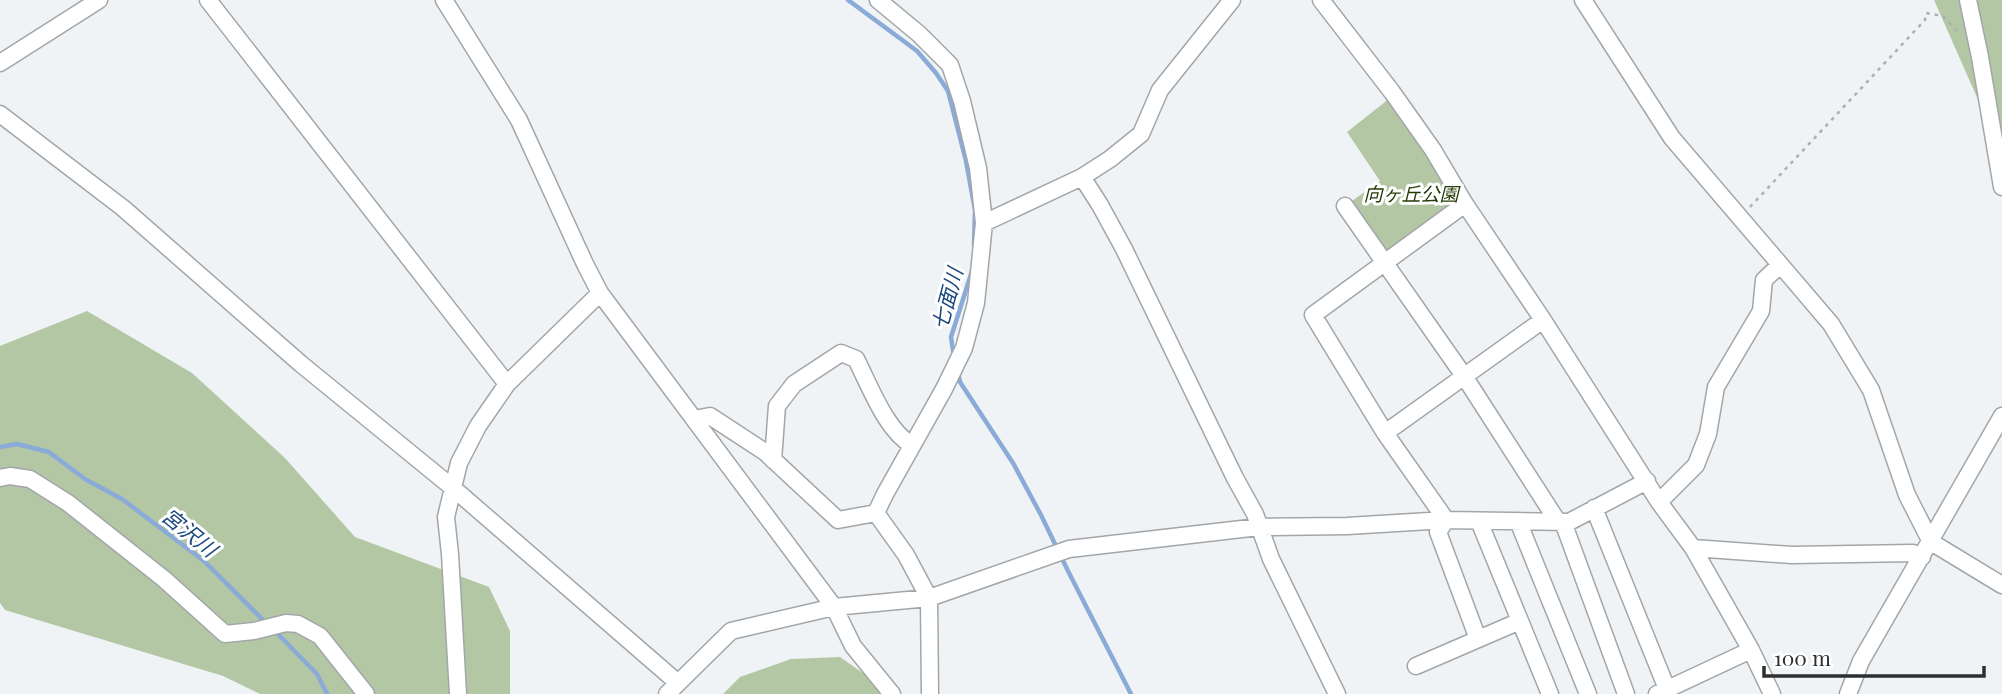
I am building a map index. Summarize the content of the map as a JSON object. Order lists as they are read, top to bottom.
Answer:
{
  "water": ["七面川", "宮沢川"],
  "parks": ["向ヶ丘公園"],
  "scale_bar": "100 m"
}
